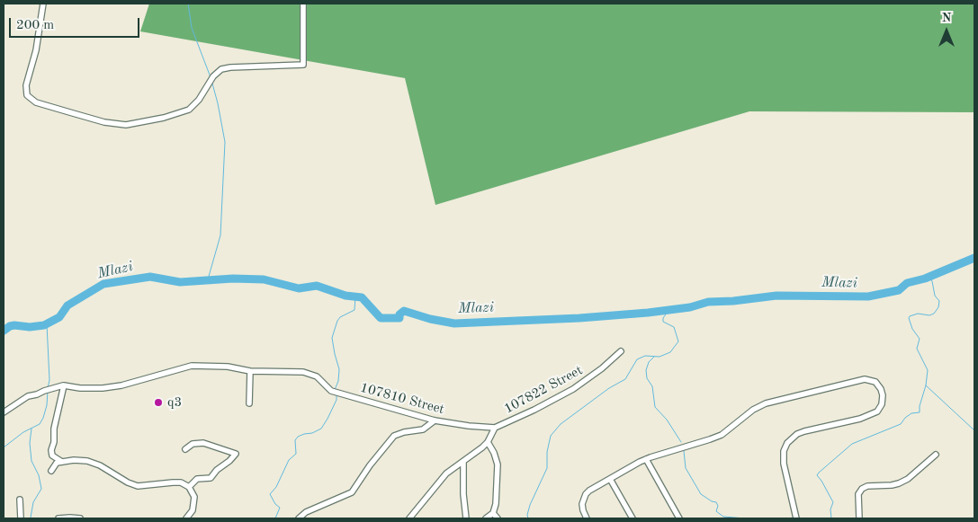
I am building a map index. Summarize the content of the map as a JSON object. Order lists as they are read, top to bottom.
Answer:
{
  "streets": {
    "street": ["107822 Street", "107810 Street"]
  },
  "crossings": [
    ["107822 Street", "107810 Street"]
  ],
  "water": ["Mlazi"],
  "places": ["q3"],
  "scale_bar": "200 m",
  "north": "top"
}
